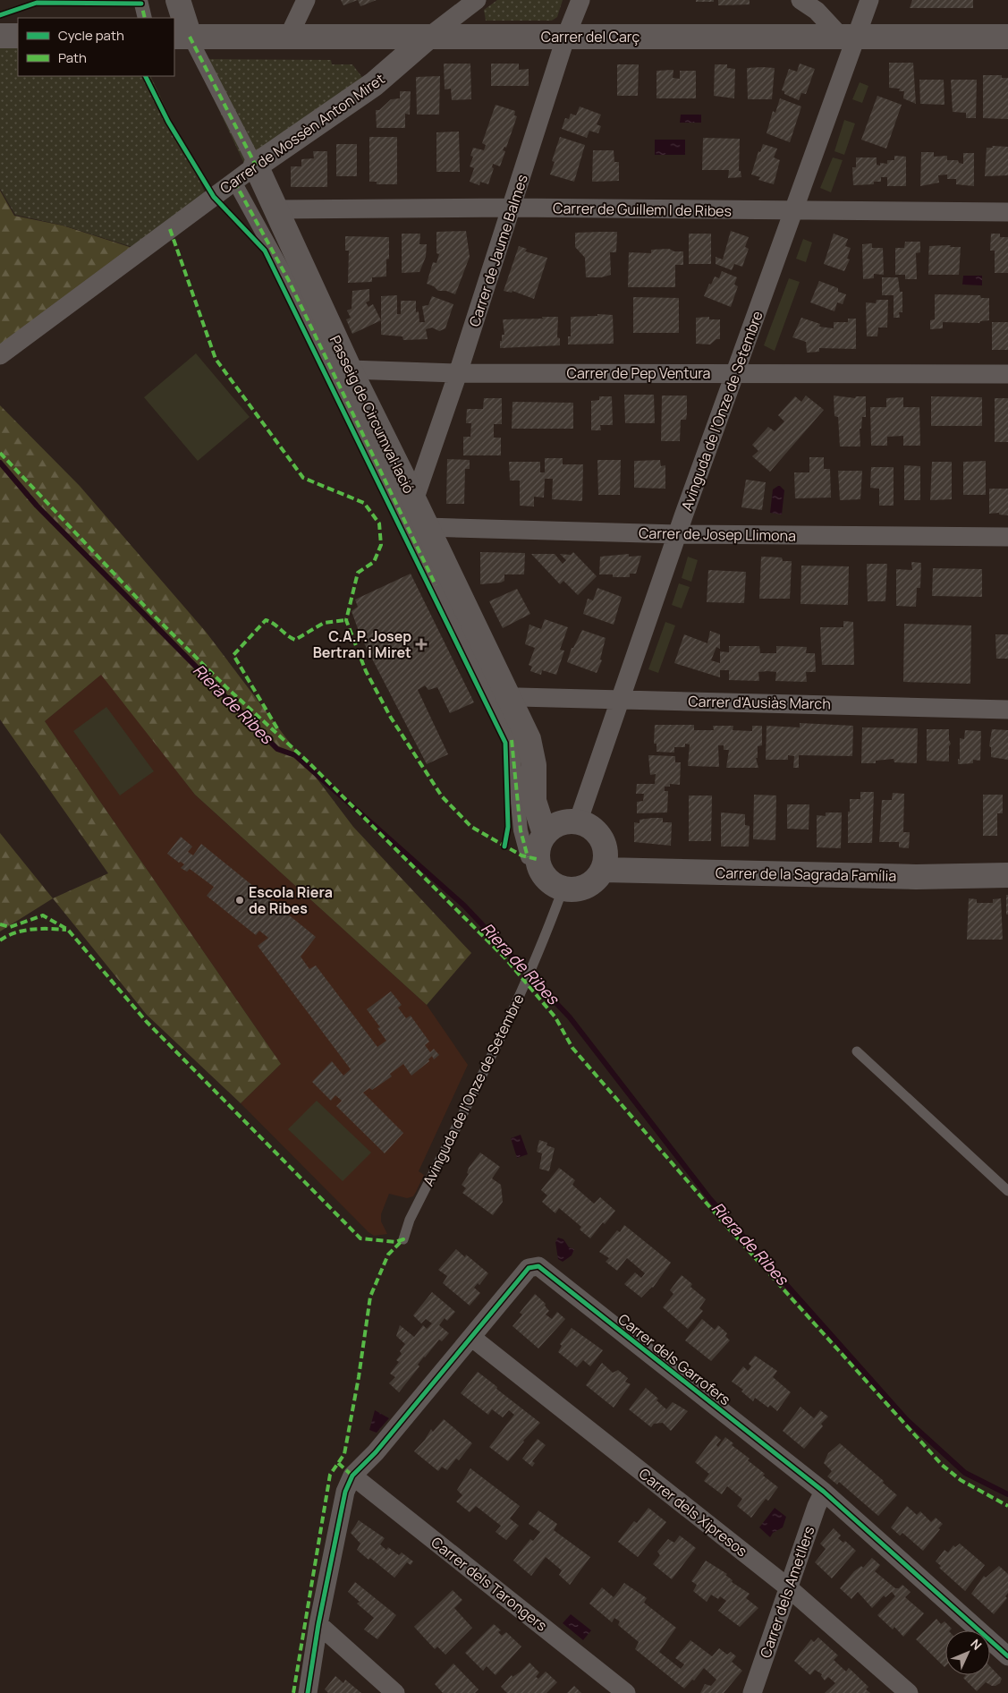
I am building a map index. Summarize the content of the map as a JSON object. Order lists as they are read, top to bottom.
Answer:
{
  "streets": {
    "street": [
      "Carrer del Carç",
      "Carrer de Mossèn Anton Miret",
      "Carrer de Guillem I de Ribes",
      "Carrer de Jaume Balmes",
      "Carrer de Pep Ventura",
      "Avinguda de l'Onze de Setembre",
      "Passeig de Circumval·lació",
      "Carrer de Josep Llimona",
      "Carrer d'Ausiàs March",
      "Carrer de la Sagrada Família",
      "Carrer dels Garrofers",
      "Carrer dels Xipresos",
      "Carrer dels Tarongers",
      "Carrer dels Ametllers"
    ]
  },
  "crossings": [
    ["Carrer del Carç", "Carrer de Mossèn Anton Miret"],
    ["Carrer del Carç", "Carrer de Jaume Balmes"],
    ["Carrer del Carç", "Avinguda de l'Onze de Setembre"],
    ["Carrer del Carç", "Passeig de Circumval·lació"],
    ["Carrer de Mossèn Anton Miret", "Passeig de Circumval·lació"],
    ["Carrer de Guillem I de Ribes", "Carrer de Jaume Balmes"],
    ["Carrer de Guillem I de Ribes", "Avinguda de l'Onze de Setembre"],
    ["Carrer de Guillem I de Ribes", "Passeig de Circumval·lació"],
    ["Carrer de Jaume Balmes", "Carrer de Pep Ventura"],
    ["Carrer de Jaume Balmes", "Passeig de Circumval·lació"],
    ["Carrer de Pep Ventura", "Avinguda de l'Onze de Setembre"],
    ["Carrer de Pep Ventura", "Passeig de Circumval·lació"],
    ["Avinguda de l'Onze de Setembre", "Passeig de Circumval·lació"],
    ["Avinguda de l'Onze de Setembre", "Carrer de Josep Llimona"],
    ["Avinguda de l'Onze de Setembre", "Carrer d'Ausiàs March"],
    ["Avinguda de l'Onze de Setembre", "Carrer de la Sagrada Família"],
    ["Passeig de Circumval·lació", "Carrer de Josep Llimona"],
    ["Passeig de Circumval·lació", "Carrer d'Ausiàs March"],
    ["Passeig de Circumval·lació", "Carrer de la Sagrada Família"],
    ["Carrer dels Garrofers", "Carrer dels Xipresos"],
    ["Carrer dels Garrofers", "Carrer dels Tarongers"],
    ["Carrer dels Garrofers", "Carrer dels Ametllers"],
    ["Carrer dels Xipresos", "Carrer dels Ametllers"]
  ],
  "water": ["Riera de Ribes"],
  "places": {
    "health": ["C.A.P. Josep Bertran i Miret"],
    "other": ["Escola Riera de Ribes"]
  },
  "legend": ["Cycle path", "Path"],
  "north": "top right"
}
